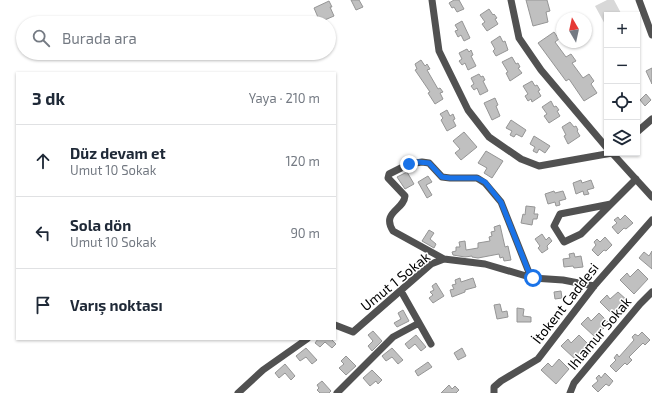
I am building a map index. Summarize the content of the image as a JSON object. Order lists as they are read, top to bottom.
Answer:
{
  "streets": {
    "street": ["Umut 1 Sokak", "İtokent Caddesi", "Ihlamur Sokak"]
  },
  "crossings": [
    ["Umut 1 Sokak", "İtokent Caddesi"]
  ],
  "north": "top",
  "page": {
    "map_buttons": ["+", "−"],
    "search": "Burada ara",
    "heading": ["3 dk", "Yaya · 210 m"],
    "list": [
      ["Düz devam et", "Umut 10 Sokak", "120 m"],
      ["Sola dön", "Umut 10 Sokak", "90 m"],
      "Varış noktası"
    ]
  }
}
